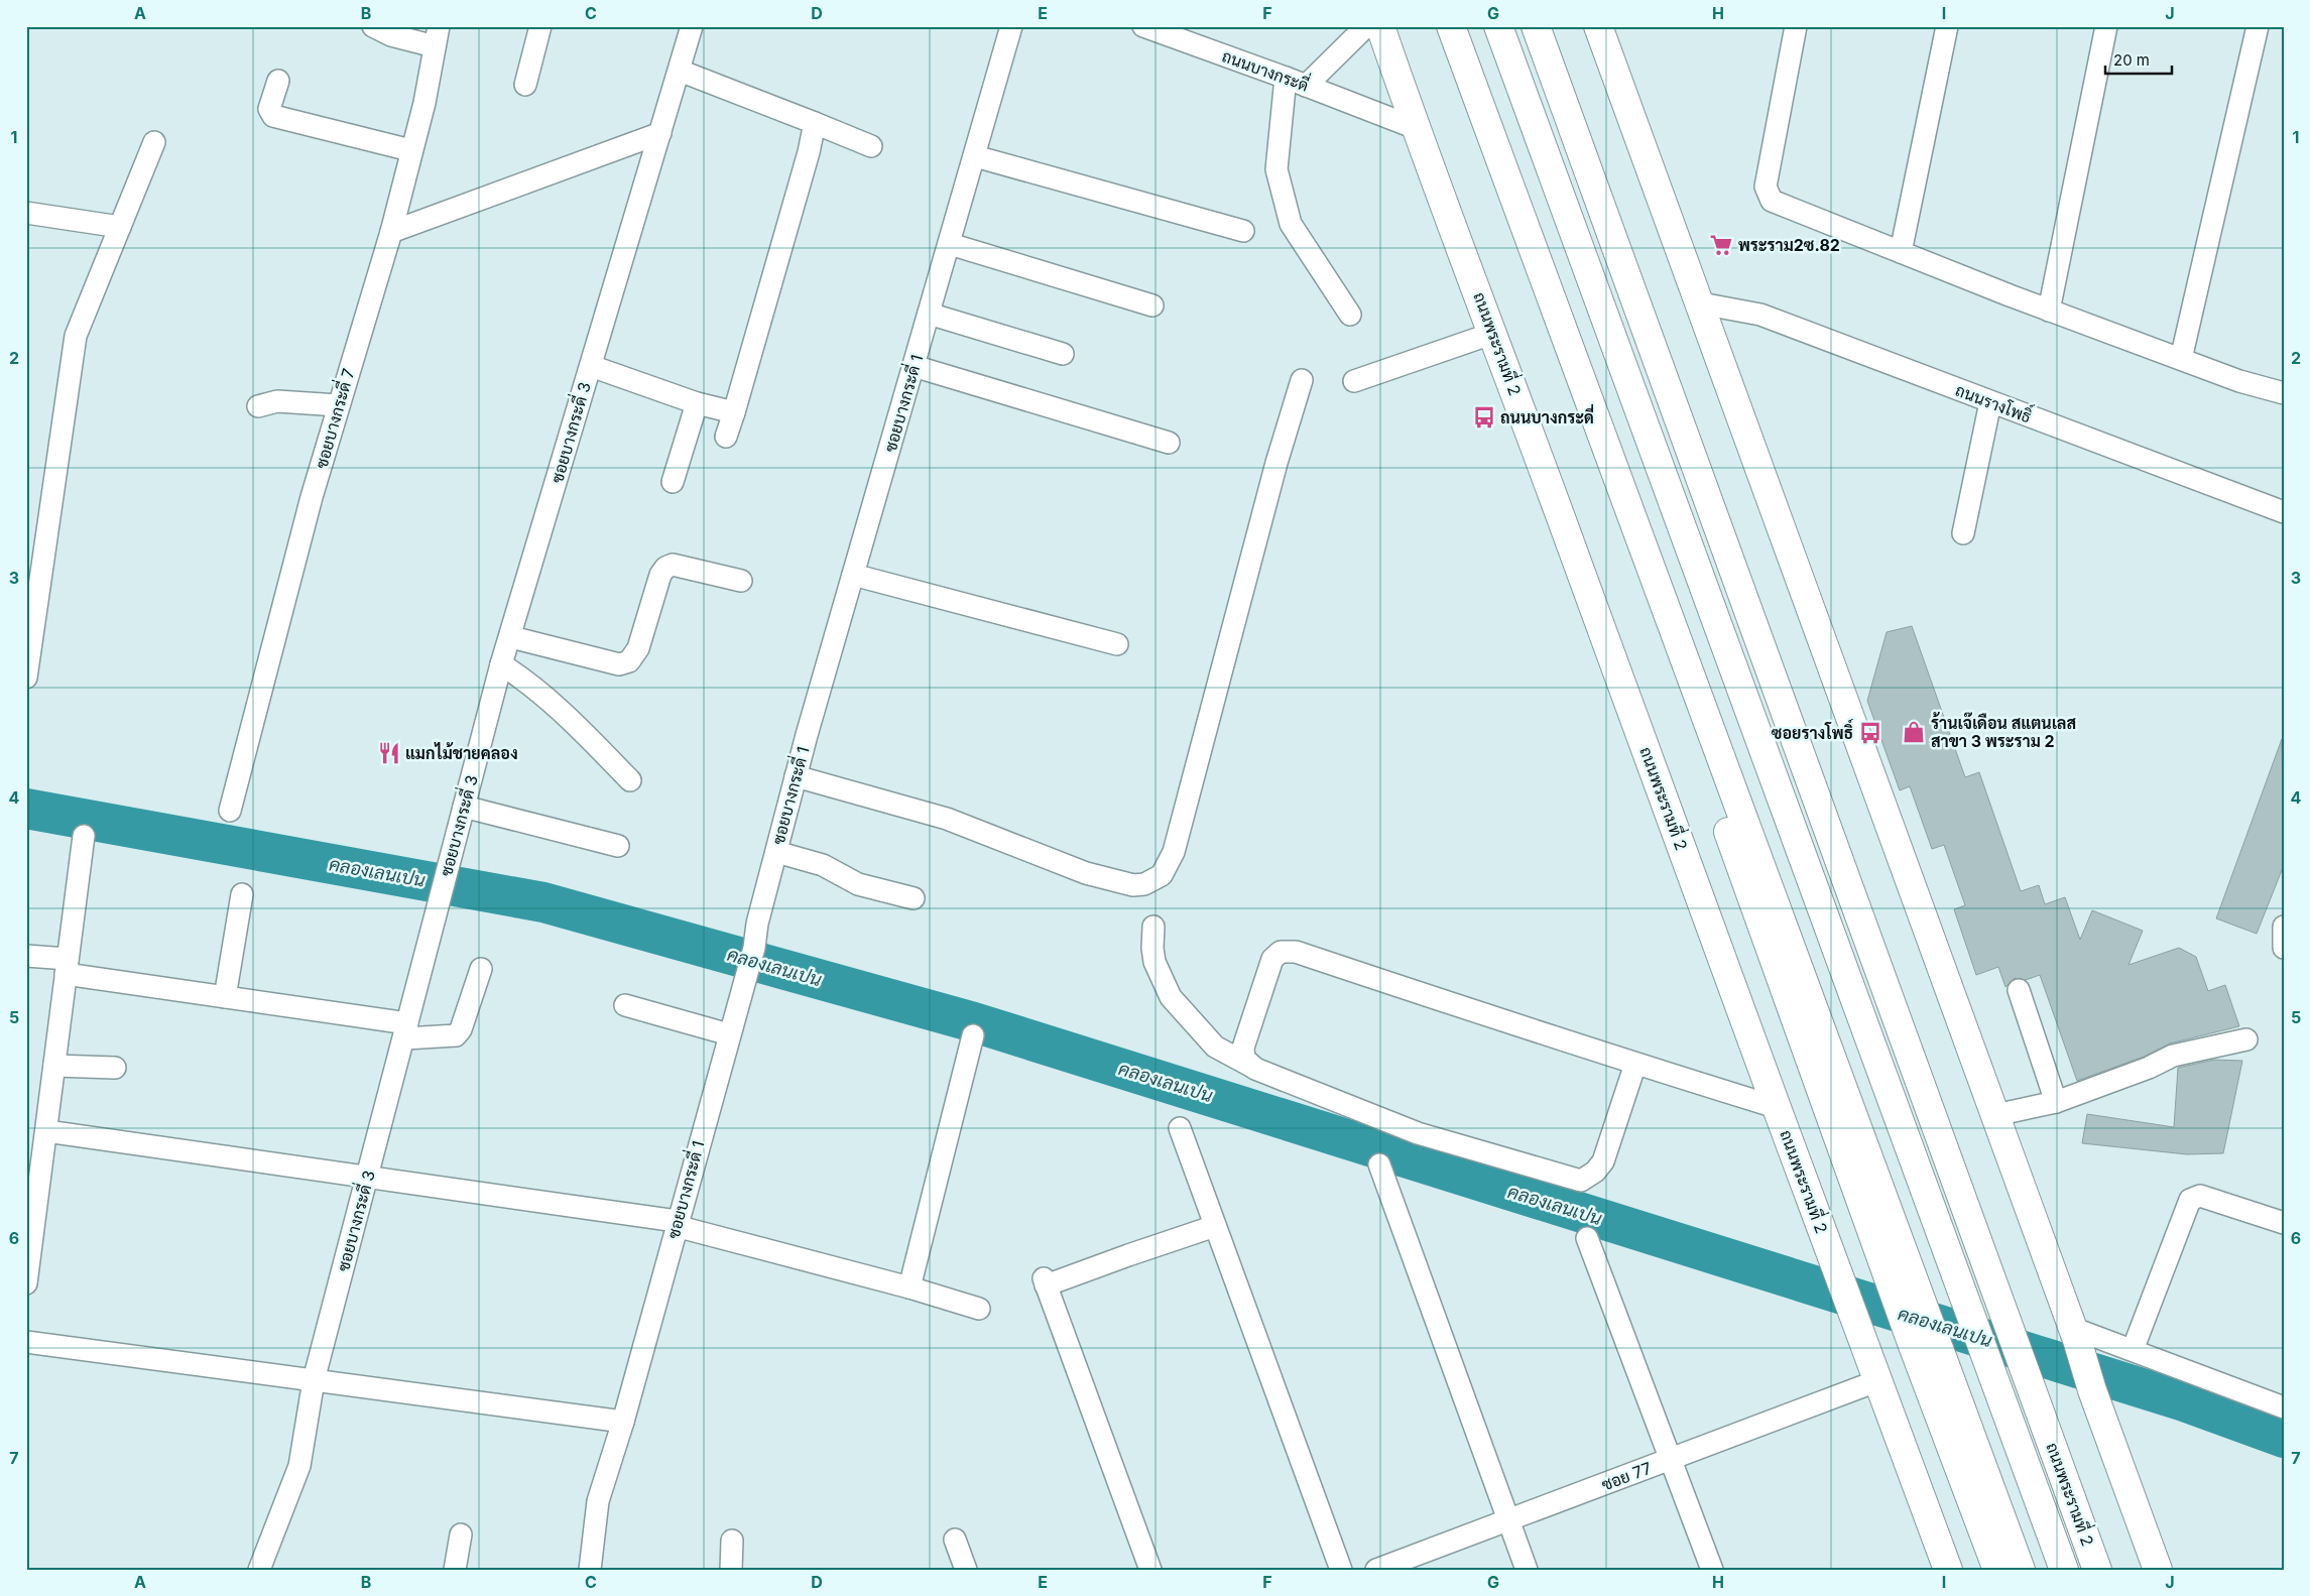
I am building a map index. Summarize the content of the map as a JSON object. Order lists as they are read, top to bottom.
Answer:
{
  "streets": {
    "main road": ["ถนนพระรามที่ 2"],
    "street": [
      "ถนนบางกระดี่",
      "ซอยบางกระดี่ 1",
      "ถนนรางโพธิ์",
      "ซอยบางกระดี่ 7",
      "ซอยบางกระดี่ 3",
      "ซอย 77"
    ]
  },
  "crossings": [
    ["ถนนบางกระดี่", "ถนนพระรามที่ 2"],
    ["ถนนพระรามที่ 2", "ซอย 77"]
  ],
  "water": ["คลองเลนเปน"],
  "places": {
    "supermarket": ["พระราม2ซ.82"],
    "bus stop": ["ถนนบางกระดี่", "ซอยรางโพธิ์"],
    "shop": ["ร้านเจ๊เดือน สแตนเลส สาขา 3 พระราม 2"],
    "restaurant": ["แมกไม้ชายคลอง"]
  },
  "scale_bar": "20 m",
  "grid": {
    "columns": [
      "A",
      "B",
      "C",
      "D",
      "E",
      "F",
      "G",
      "H",
      "I",
      "J"
    ],
    "rows": [
      "1",
      "2",
      "3",
      "4",
      "5",
      "6",
      "7"
    ]
  }
}
